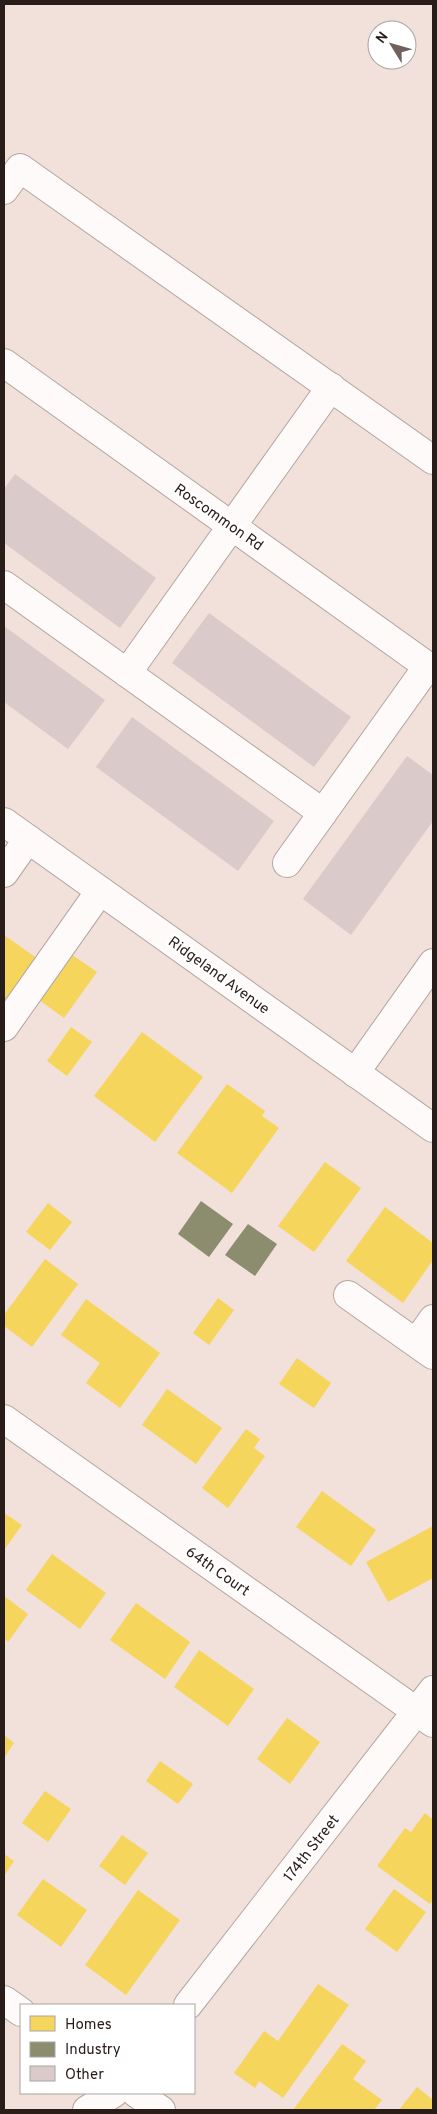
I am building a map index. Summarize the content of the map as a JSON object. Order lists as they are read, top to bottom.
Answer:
{
  "streets": {
    "street": [
      "Roscommon Rd",
      "Ridgeland Avenue",
      "64th Court",
      "174th Street"
    ]
  },
  "crossings": [
    ["64th Court", "174th Street"]
  ],
  "legend": ["Homes", "Industry", "Other"],
  "north": "top left"
}
